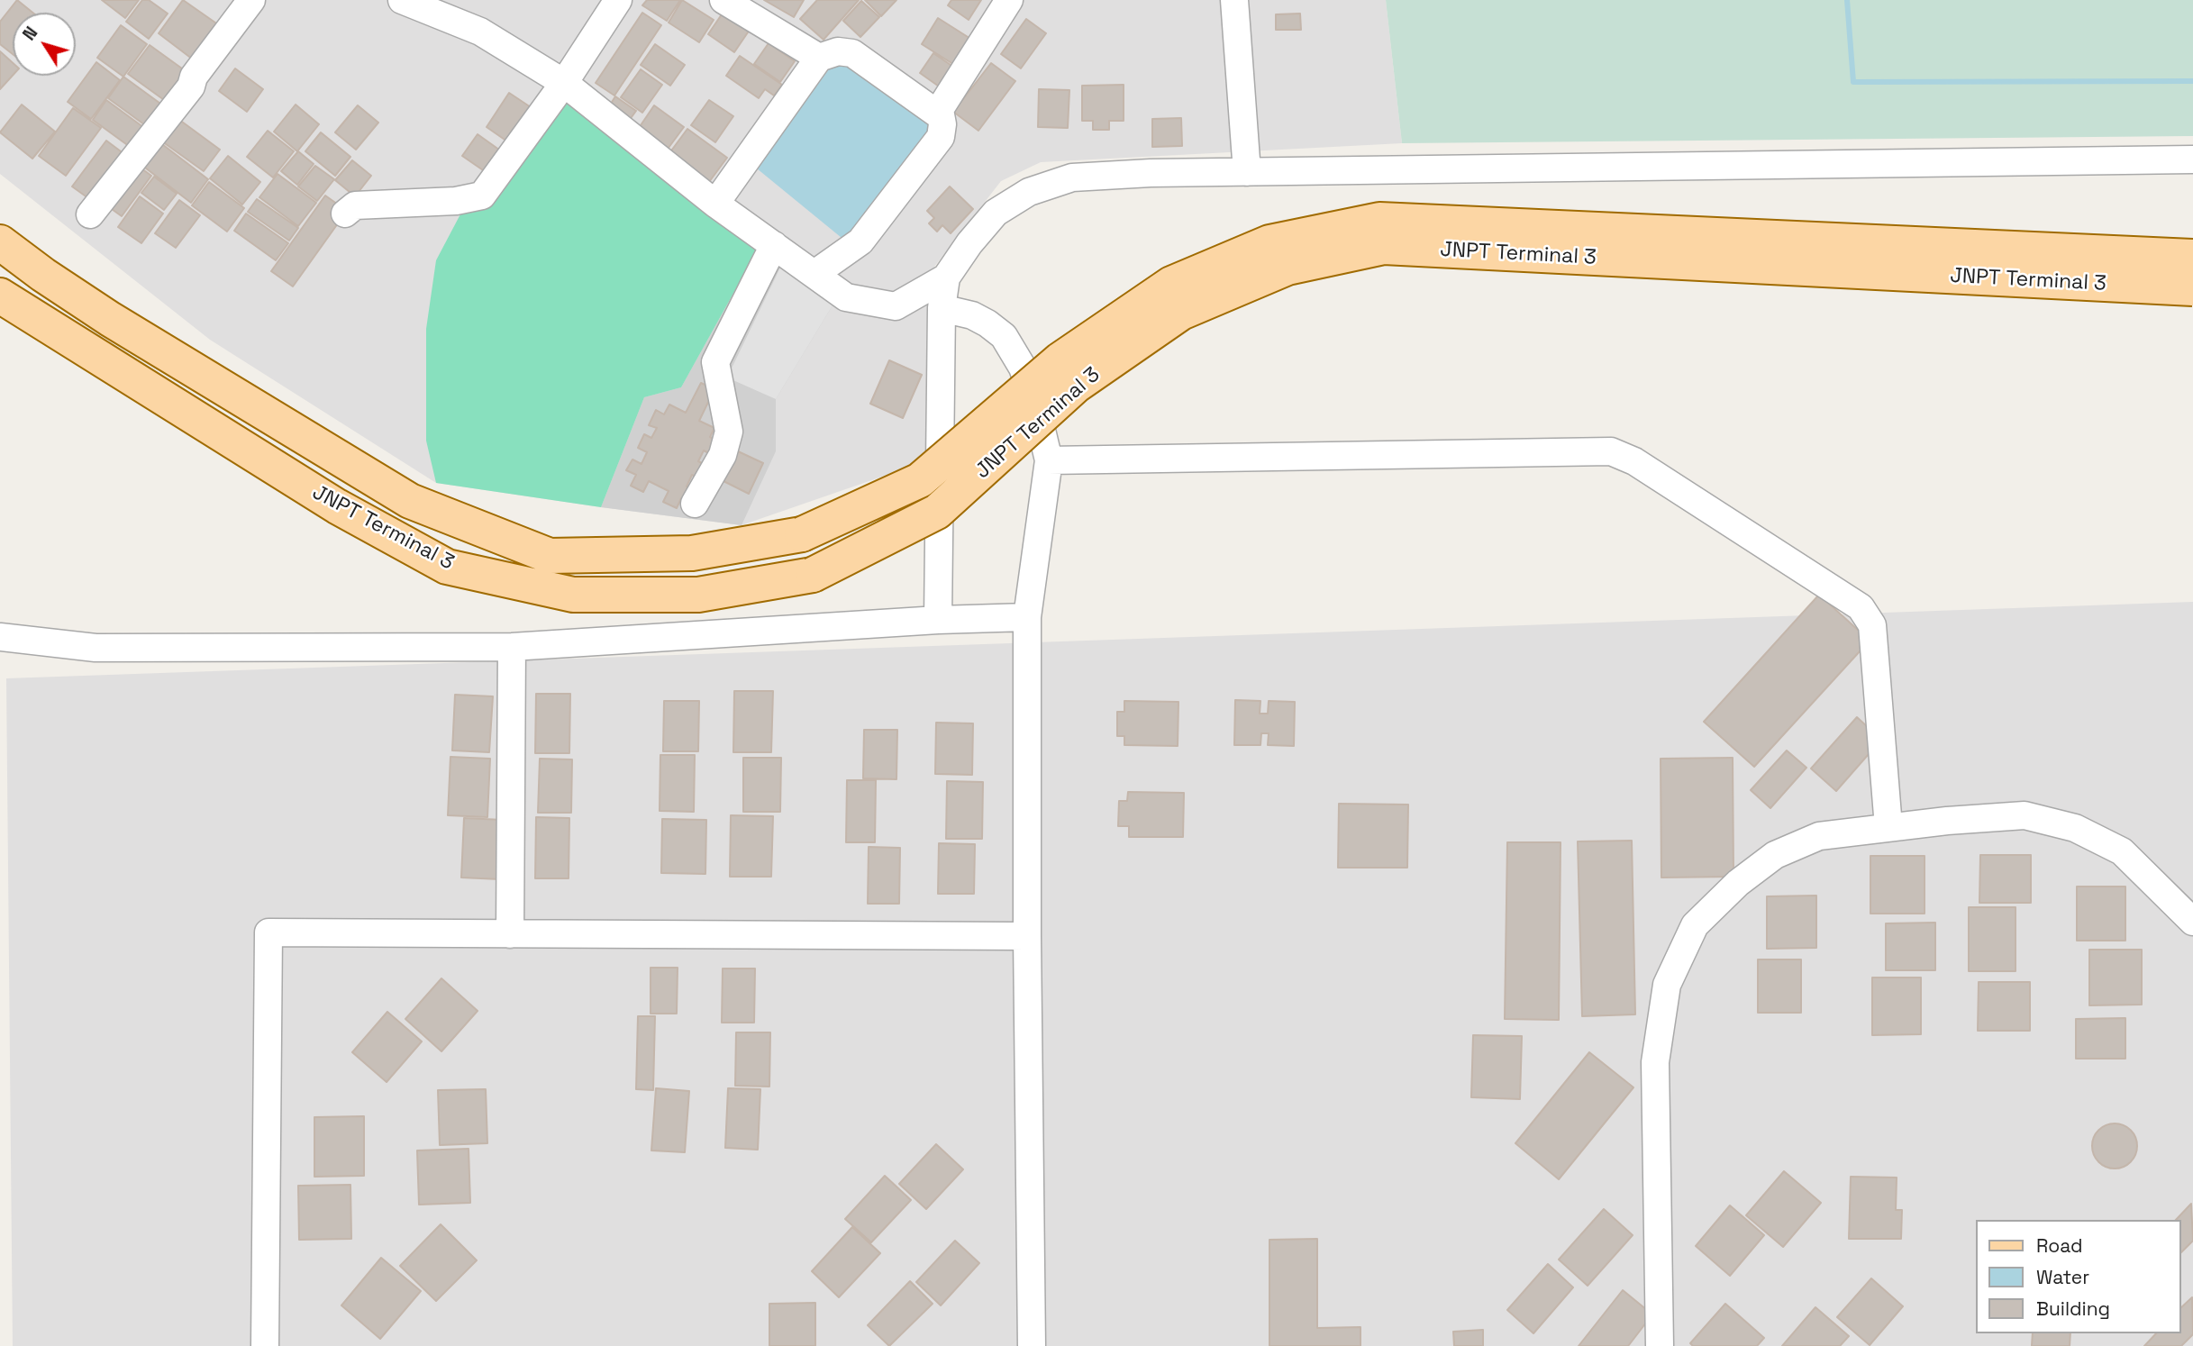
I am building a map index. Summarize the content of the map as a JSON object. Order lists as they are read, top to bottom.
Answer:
{
  "streets": {
    "main road": ["JNPT Terminal 3"]
  },
  "legend": ["Road", "Water", "Building"],
  "north": "top left"
}
